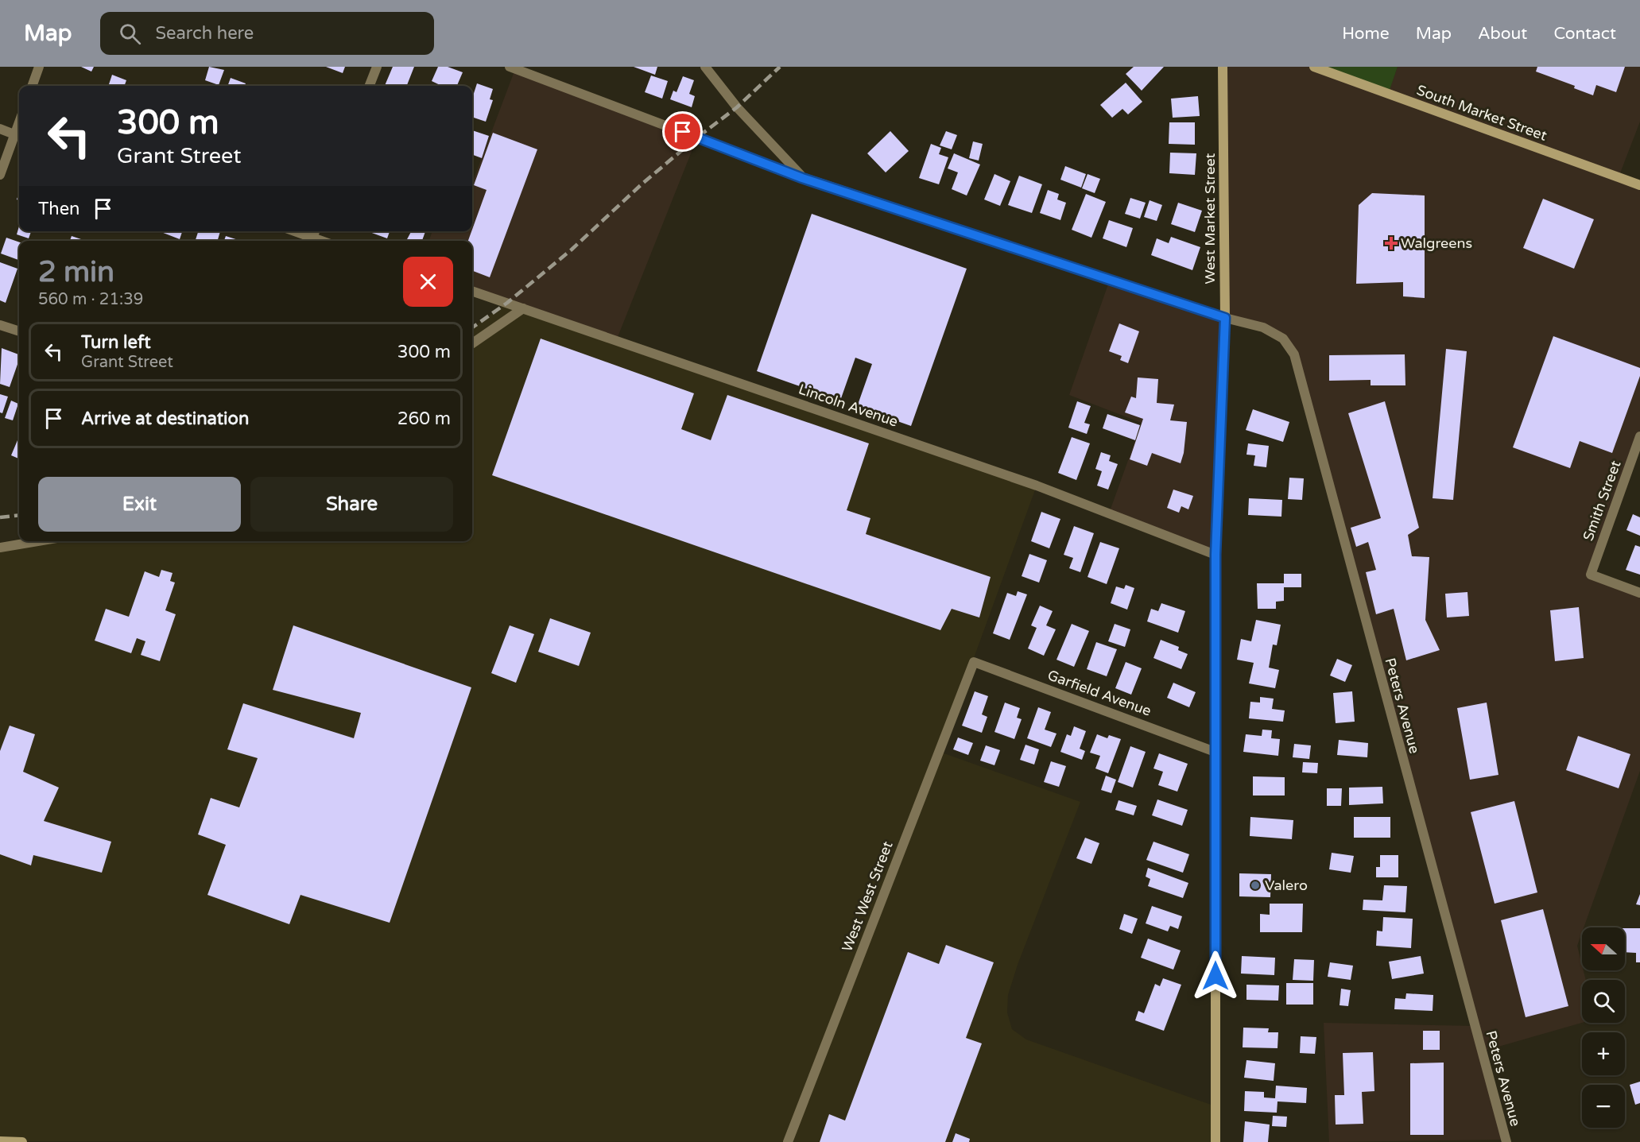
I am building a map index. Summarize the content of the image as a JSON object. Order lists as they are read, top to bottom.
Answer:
{
  "streets": {
    "main road": ["South Market Street", "West Market Street"],
    "street": [
      "Lincoln Avenue",
      "Smith Street",
      "Garfield Avenue",
      "Peters Avenue",
      "West West Street"
    ]
  },
  "crossings": [
    ["West Market Street", "Lincoln Avenue"],
    ["West Market Street", "Garfield Avenue"],
    ["West Market Street", "Peters Avenue"],
    ["Garfield Avenue", "West West Street"]
  ],
  "places": {
    "health": ["Walgreens"],
    "other": ["Valero"]
  },
  "north": "left",
  "page": {
    "header": "Map",
    "search": "Search here",
    "nav": [
      "Home",
      "Map",
      "About",
      "Contact"
    ],
    "turn": ["300 m", "Grant Street"],
    "then": "Then",
    "heading": ["2 min", "560 m · 21:39"],
    "list": [
      {
        "name": "Turn left",
        "note": "Grant Street",
        "value": "300 m"
      },
      {
        "name": "Arrive at destination",
        "value": "260 m"
      }
    ],
    "buttons": ["Exit", "Share"],
    "map_buttons": ["+", "−"]
  }
}
